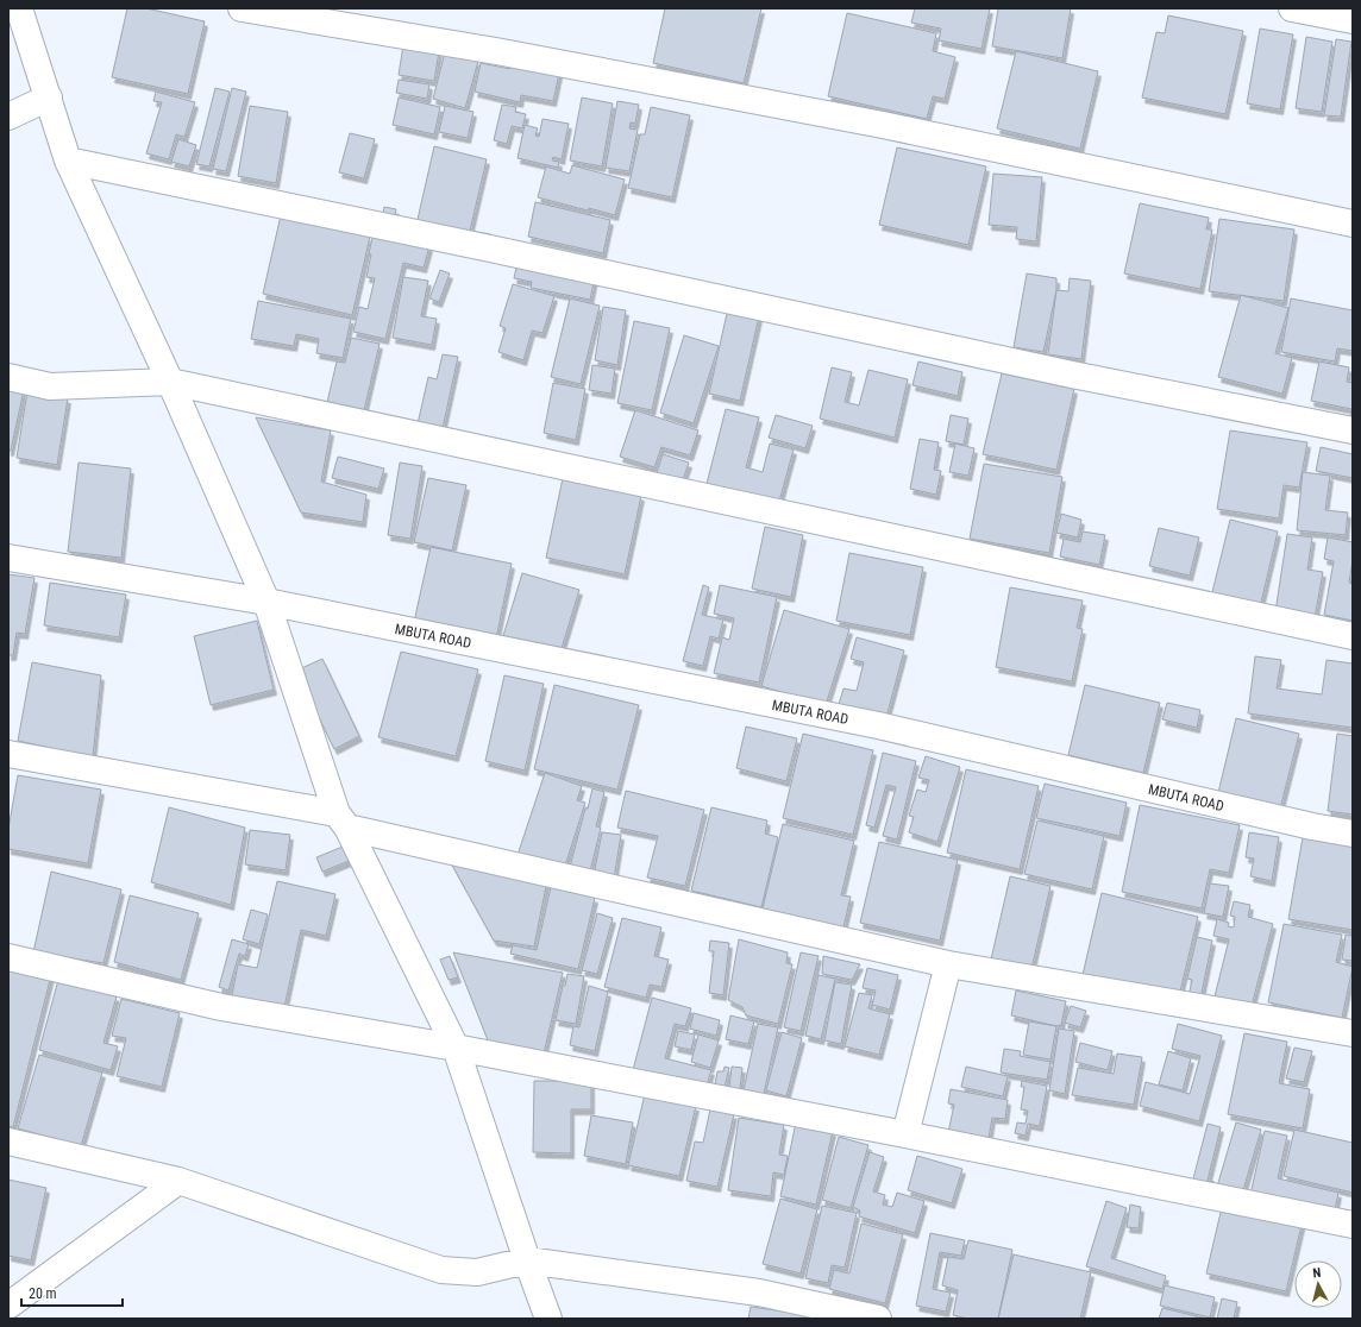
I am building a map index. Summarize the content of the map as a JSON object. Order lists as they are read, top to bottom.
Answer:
{
  "streets": {
    "street": ["MBUTA ROAD"]
  },
  "scale_bar": "20 m",
  "north": "top"
}
